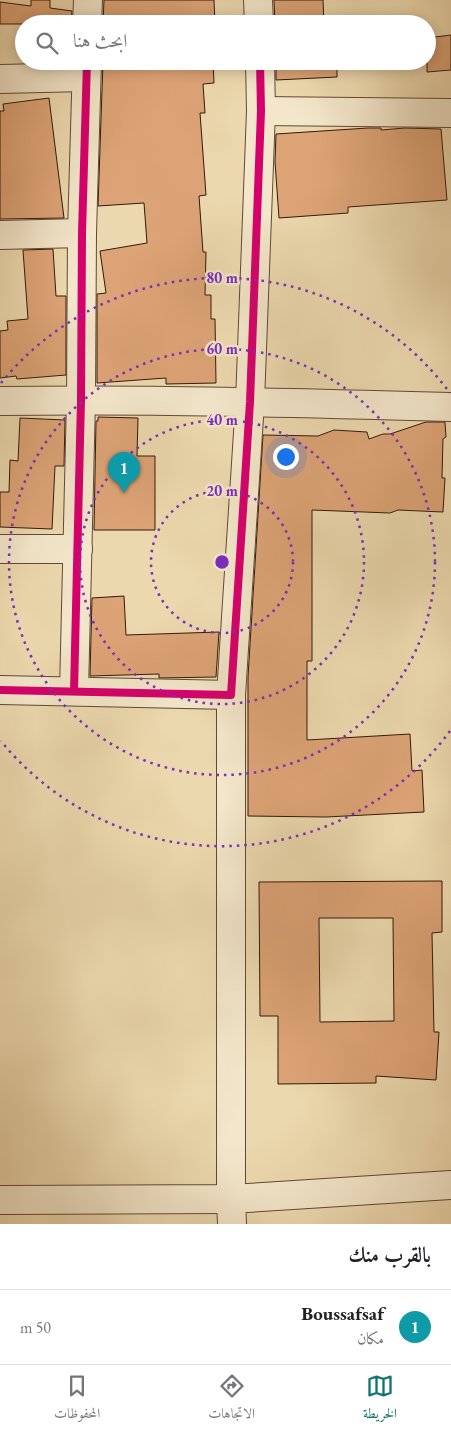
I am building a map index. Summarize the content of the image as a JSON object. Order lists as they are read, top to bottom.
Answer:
{
  "page": {
    "search": "ابحث هنا",
    "pins": "1",
    "heading": "بالقرب منك",
    "list": [
      {
        "mark": "1",
        "name": "Boussafsaf",
        "note": "مكان",
        "value": "50 m"
      }
    ],
    "nav": ["الخريطة", "الاتجاهات", "المحفوظات"]
  },
  "rings": [
    "80 m",
    "60 m",
    "40 m",
    "20 m"
  ]
}
